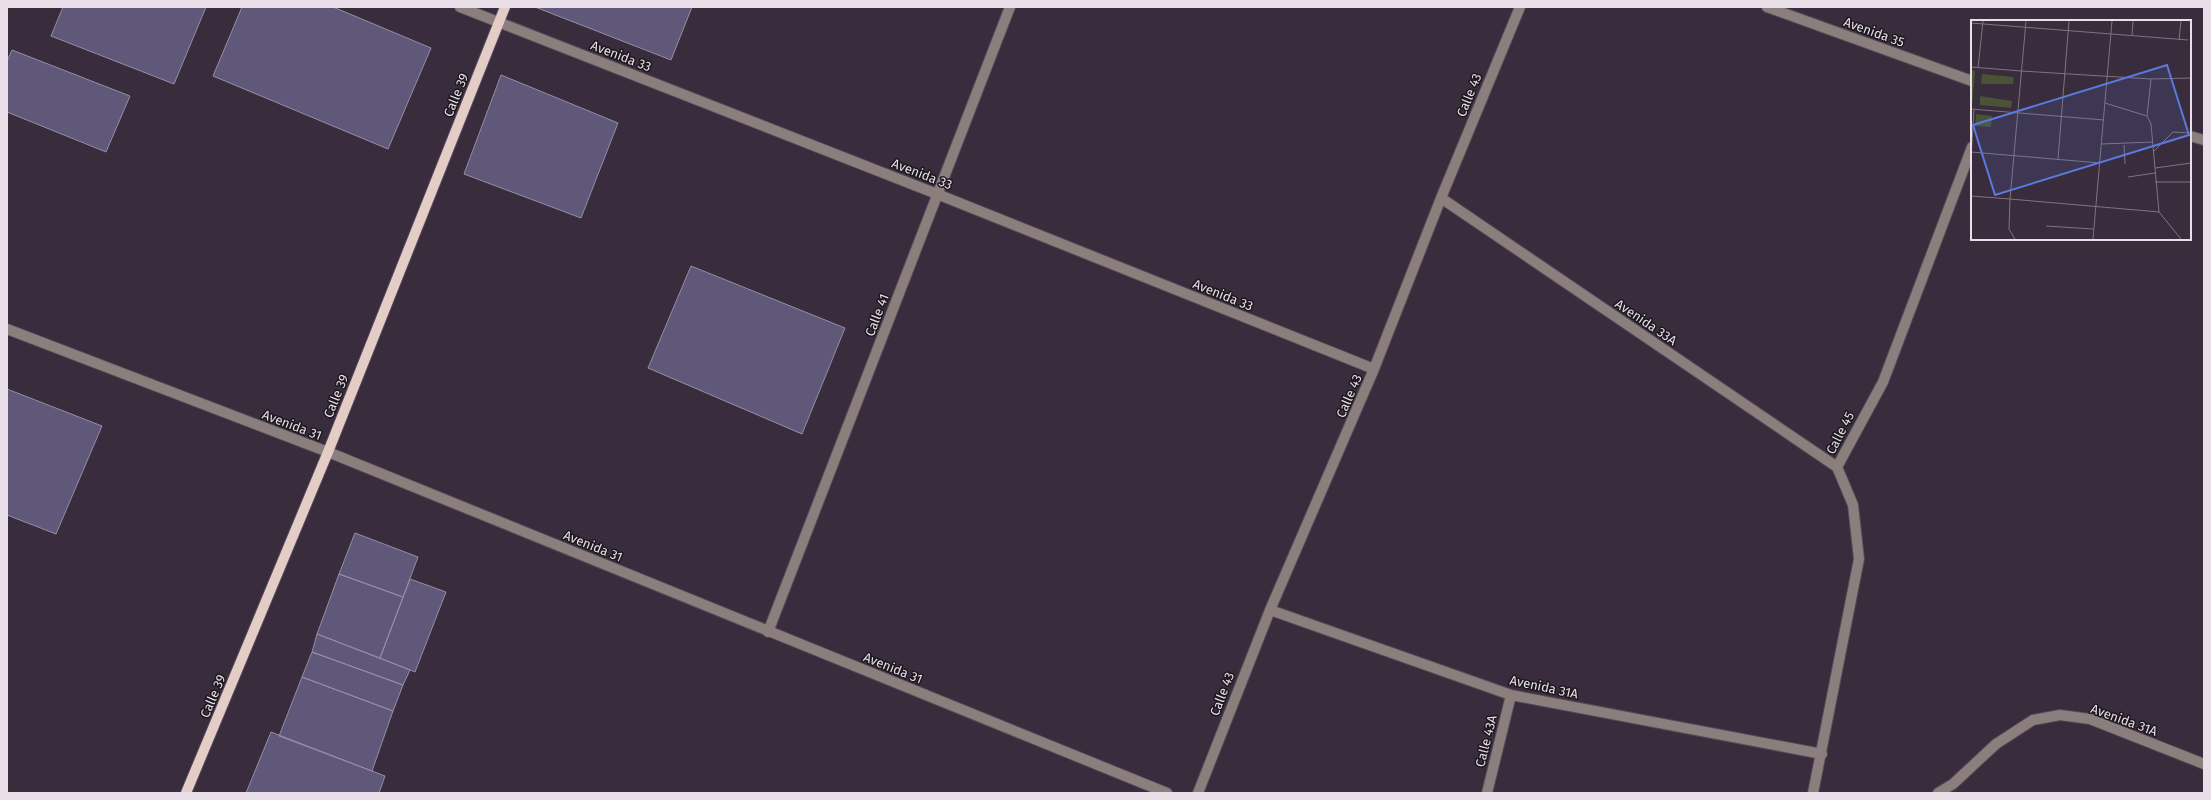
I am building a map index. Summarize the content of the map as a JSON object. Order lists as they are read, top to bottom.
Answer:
{
  "streets": {
    "main road": ["Calle 39"],
    "street": [
      "Avenida 35",
      "Avenida 33",
      "Calle 43",
      "Calle 41",
      "Avenida 33A",
      "Avenida 31",
      "Calle 45",
      "Avenida 31A",
      "Calle 43A"
    ]
  },
  "crossings": [
    ["Avenida 33", "Calle 39"],
    ["Avenida 33", "Calle 43"],
    ["Avenida 33", "Calle 41"],
    ["Calle 39", "Avenida 31"],
    ["Calle 43", "Avenida 33A"],
    ["Calle 43", "Avenida 31A"],
    ["Calle 41", "Avenida 31"],
    ["Avenida 33A", "Calle 45"],
    ["Calle 45", "Avenida 31A"],
    ["Avenida 31A", "Calle 43A"]
  ]
}
